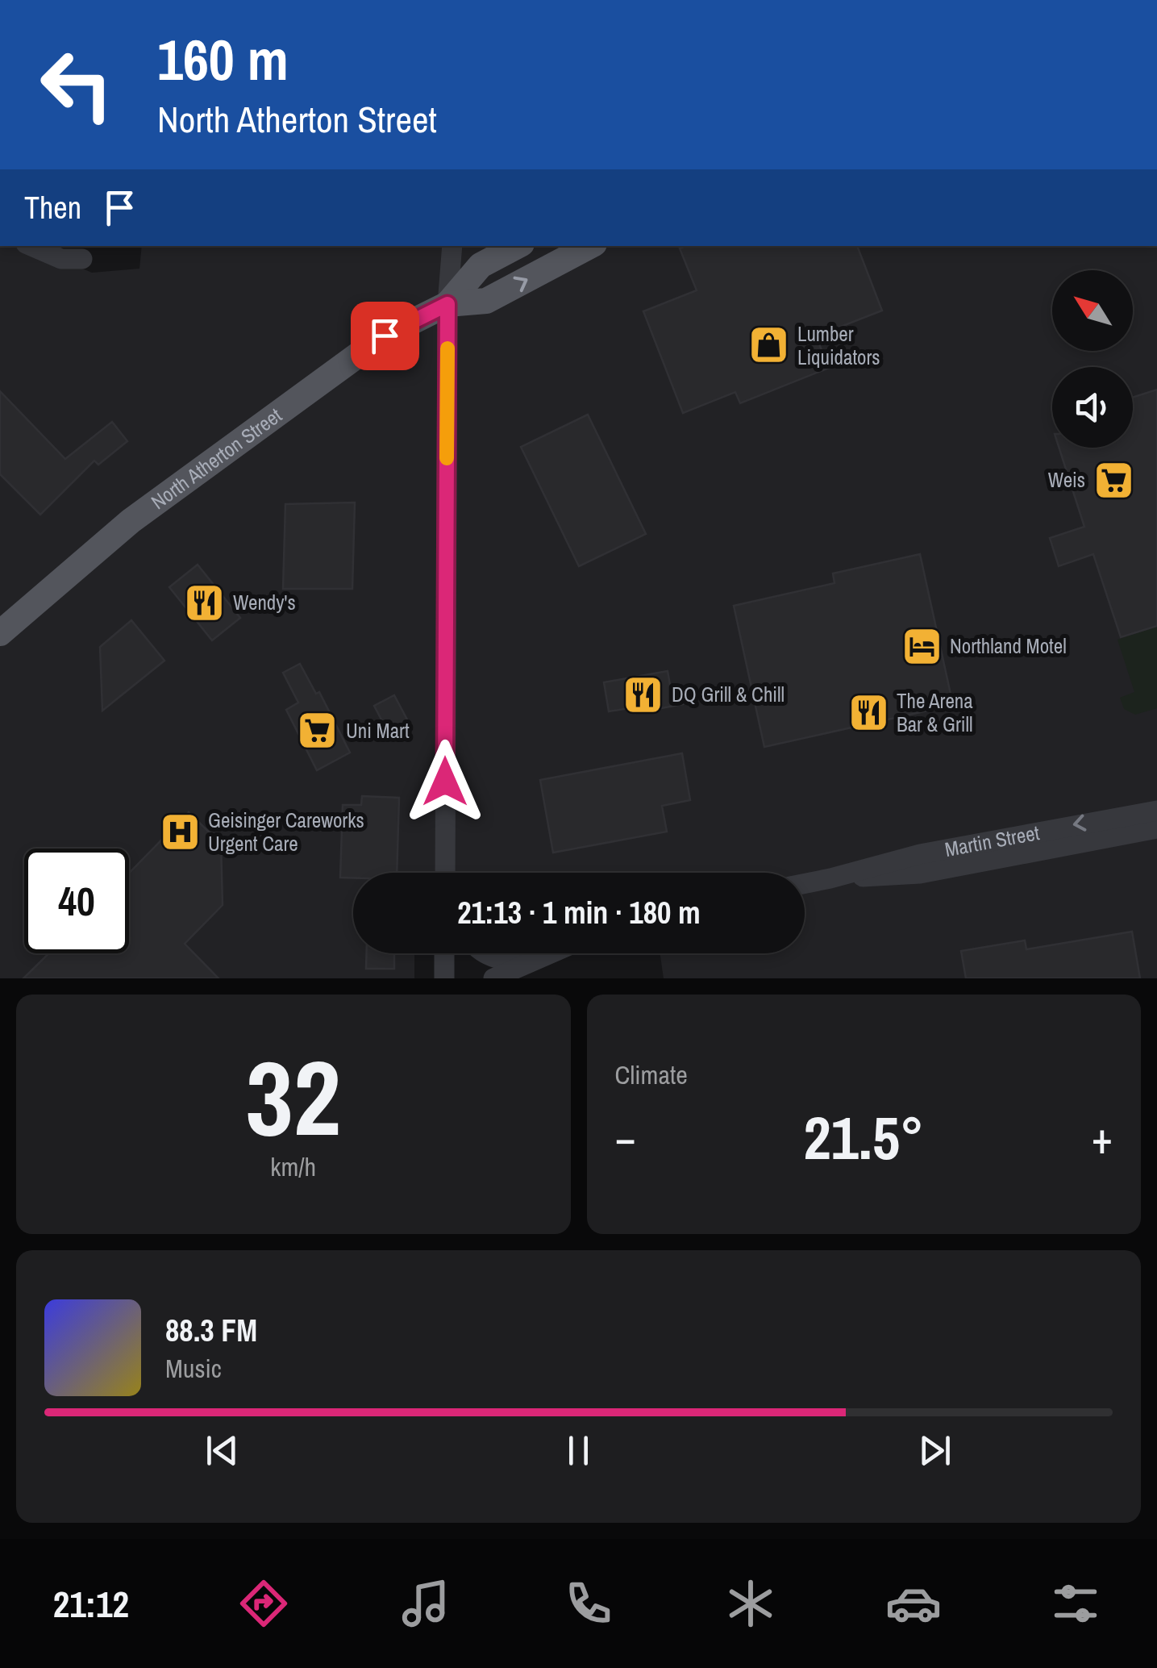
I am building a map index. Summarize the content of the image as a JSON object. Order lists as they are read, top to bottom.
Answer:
{
  "streets": {
    "main road": ["North Atherton Street"],
    "street": ["Martin Street"]
  },
  "places": {
    "shop": ["Lumber Liquidators"],
    "supermarket": ["Weis", "Uni Mart"],
    "restaurant": ["Wendy's", "DQ Grill & Chill", "The Arena Bar & Grill"],
    "hotel": ["Northland Motel"],
    "hospital": ["Geisinger Careworks Urgent Care"]
  },
  "north": "top left",
  "page": {
    "turn": ["160 m", "North Atherton Street"],
    "then": "Then",
    "limit": "40",
    "trip": "21:13 · 1 min · 180 m",
    "tile": [
      ["32", "km/h"],
      "Climate"
    ],
    "heat": ["−", "21.5°", "+"],
    "song": ["88.3 FM", "Music"],
    "tabs": "21:12"
  }
}
